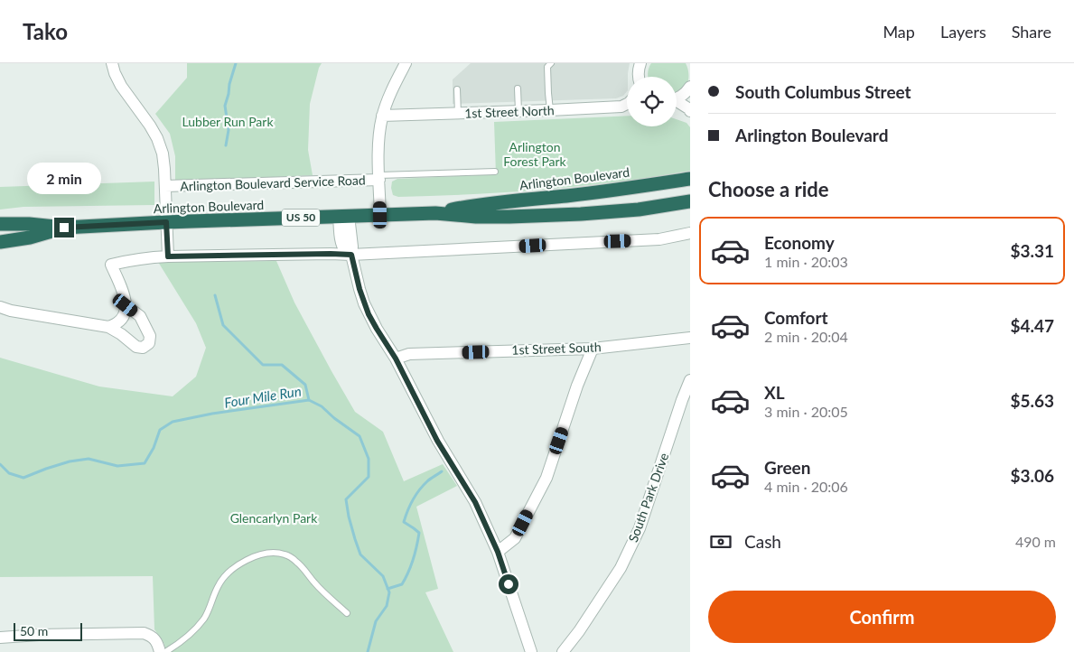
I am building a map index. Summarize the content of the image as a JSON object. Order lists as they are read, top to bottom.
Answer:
{
  "streets": {
    "highway": ["Arlington Boulevard", "US 50"],
    "street": [
      "1st Street North",
      "Arlington Boulevard Service Road",
      "1st Street South",
      "South Park Drive"
    ]
  },
  "water": ["Four Mile Run"],
  "parks": ["Lubber Run Park", "Arlington Forest Park", "Glencarlyn Park"],
  "scale_bar": "50 m",
  "page": {
    "header": "Tako",
    "nav": ["Map", "Layers", "Share"],
    "banner": ["South Columbus Street", "Arlington Boulevard"],
    "bubble": "2 min",
    "heading": "Choose a ride",
    "list": [
      {
        "name": "Economy",
        "note": "1 min · 20:03",
        "value": "$3.31"
      },
      {
        "name": "Comfort",
        "note": "2 min · 20:04",
        "value": "$4.47"
      },
      {
        "name": "XL",
        "note": "3 min · 20:05",
        "value": "$5.63"
      },
      {
        "name": "Green",
        "note": "4 min · 20:06",
        "value": "$3.06"
      }
    ],
    "pay": ["Cash", "490 m"],
    "buttons": "Confirm",
    "scale": "50 m"
  }
}
